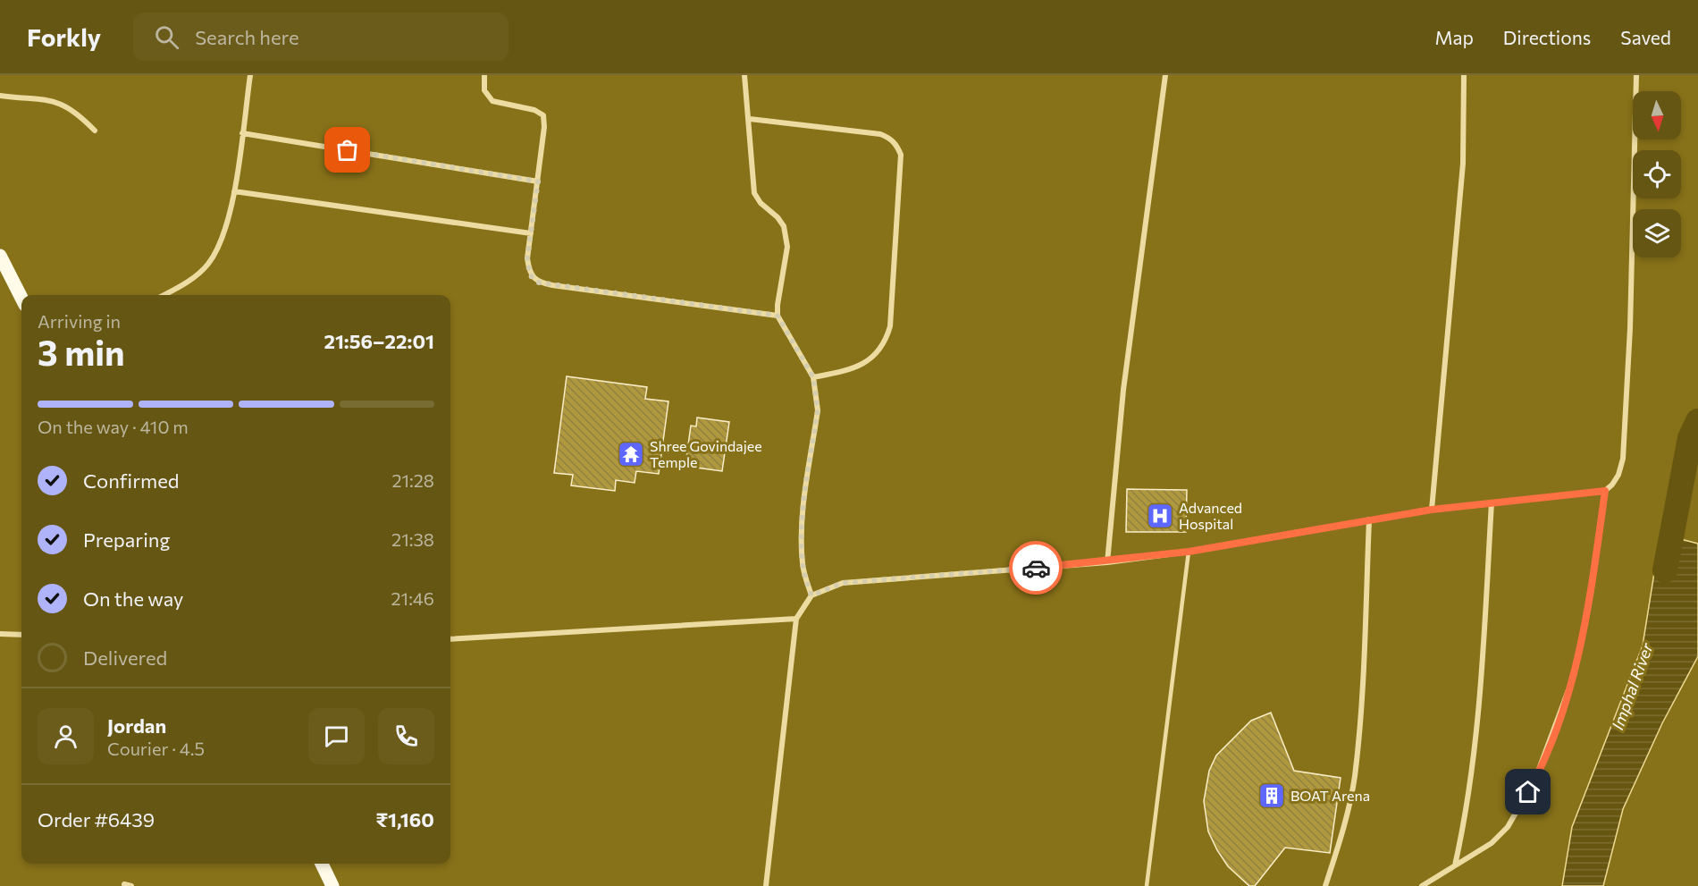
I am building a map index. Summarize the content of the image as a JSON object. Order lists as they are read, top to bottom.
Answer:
{
  "water": ["Imphal River"],
  "places": {
    "temple": ["Shree Govindajee Temple"],
    "hospital": ["Advanced Hospital"],
    "building": ["BOAT Arena"]
  },
  "north": "bottom",
  "page": {
    "header": "Forkly",
    "search": "Search here",
    "nav": ["Map", "Directions", "Saved"],
    "heading": ["3 min", "Arriving in", "21:56–22:01"],
    "panel": [
      "Jordan",
      "Courier · 4.5",
      "Order #6439",
      "₹1,160"
    ],
    "bar": "On the way · 410 m",
    "list": [
      ["Confirmed", "21:28"],
      ["Preparing", "21:38"],
      ["On the way", "21:46"],
      "Delivered"
    ]
  }
}
